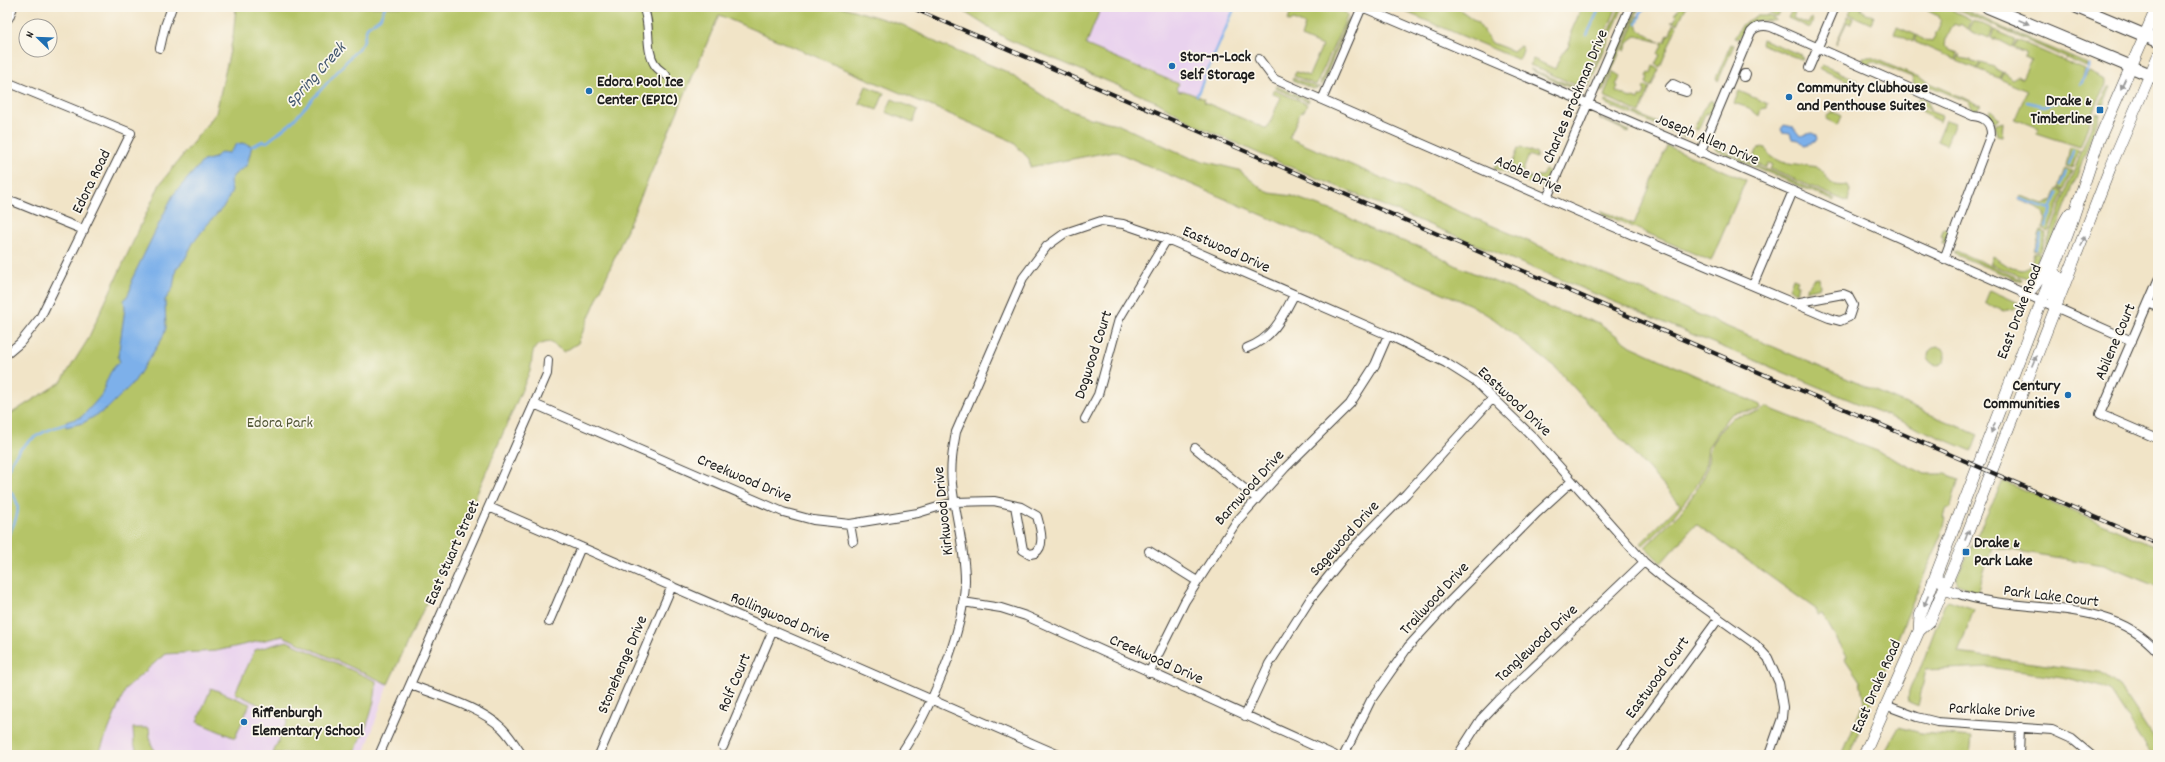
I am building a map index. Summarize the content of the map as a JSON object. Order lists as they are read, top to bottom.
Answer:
{
  "streets": {
    "main road": ["East Drake Road"],
    "street": [
      "Charles Brockman Drive",
      "Joseph Allen Drive",
      "Adobe Drive",
      "Edora Road",
      "Eastwood Drive",
      "Abilene Court",
      "Dogwood Court",
      "Creekwood Drive",
      "Barnwood Drive",
      "Kirkwood Drive",
      "Sagewood Drive",
      "East Stuart Street",
      "Park Lake Court",
      "Trailwood Drive",
      "Rollingwood Drive",
      "Tanglewood Drive",
      "Stonehenge Drive",
      "Eastwood Court",
      "Rolf Court",
      "Parklake Drive"
    ]
  },
  "crossings": [
    ["Charles Brockman Drive", "Joseph Allen Drive"],
    ["Charles Brockman Drive", "Adobe Drive"],
    ["Joseph Allen Drive", "East Drake Road"],
    ["Joseph Allen Drive", "Abilene Court"],
    ["Eastwood Drive", "Dogwood Court"],
    ["Eastwood Drive", "Barnwood Drive"],
    ["Eastwood Drive", "Kirkwood Drive"],
    ["Eastwood Drive", "Sagewood Drive"],
    ["Eastwood Drive", "Trailwood Drive"],
    ["Eastwood Drive", "Tanglewood Drive"],
    ["Eastwood Drive", "Eastwood Court"],
    ["East Drake Road", "Parklake Drive"],
    ["Creekwood Drive", "Barnwood Drive"],
    ["Creekwood Drive", "Kirkwood Drive"],
    ["Creekwood Drive", "Sagewood Drive"],
    ["Creekwood Drive", "East Stuart Street"],
    ["Kirkwood Drive", "Rollingwood Drive"],
    ["East Stuart Street", "Rollingwood Drive"],
    ["Rollingwood Drive", "Stonehenge Drive"],
    ["Rollingwood Drive", "Rolf Court"]
  ],
  "water": ["Spring Creek"],
  "parks": ["Edora Park"],
  "places": {
    "other": [
      "Stor-n-Lock Self Storage",
      "Edora Pool Ice Center (EPIC)",
      "Community Clubhouse and Penthouse Suites",
      "Century Communities",
      "Riffenburgh Elementary School"
    ],
    "transit": ["Drake & Timberline", "Drake & Park Lake"]
  },
  "north": "top left"
}
